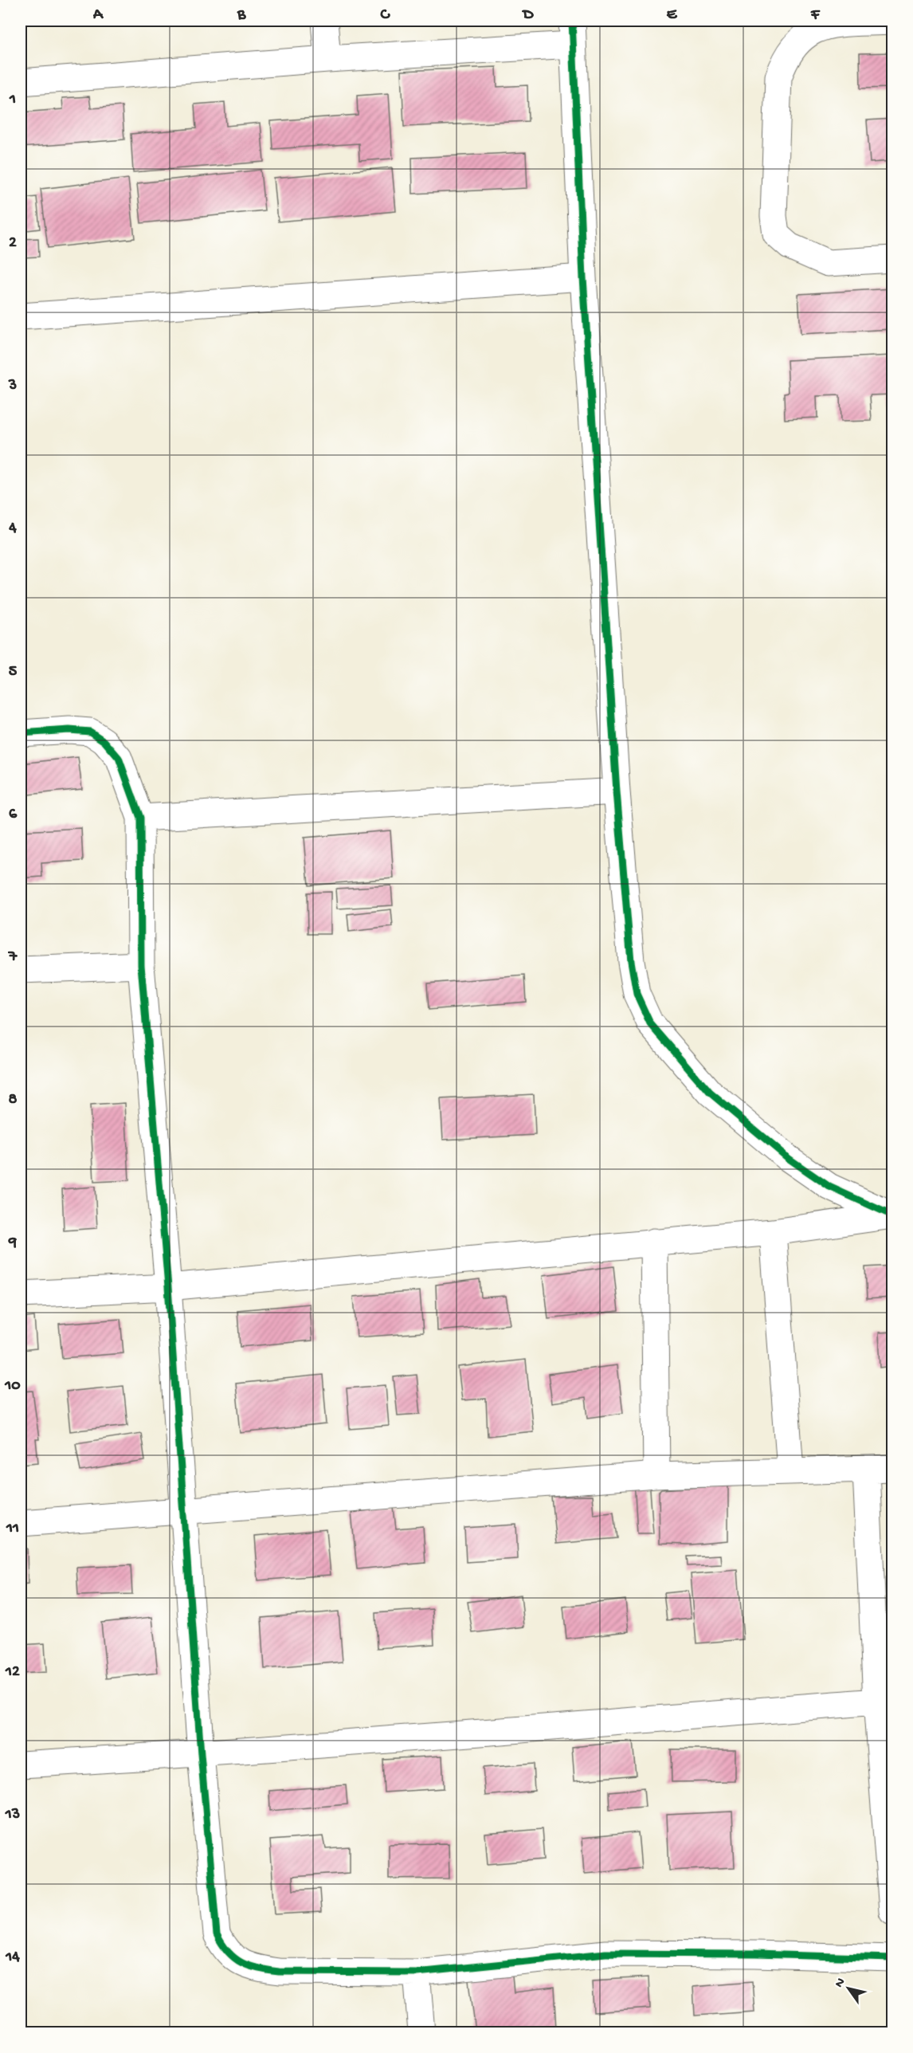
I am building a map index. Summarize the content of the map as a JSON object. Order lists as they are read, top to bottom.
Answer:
{
  "north": "top left",
  "grid": {
    "columns": [
      "A",
      "B",
      "C",
      "D",
      "E",
      "F"
    ],
    "rows": [
      "1",
      "2",
      "3",
      "4",
      "5",
      "6",
      "7",
      "8",
      "9",
      "10",
      "11",
      "12",
      "13",
      "14"
    ]
  }
}
